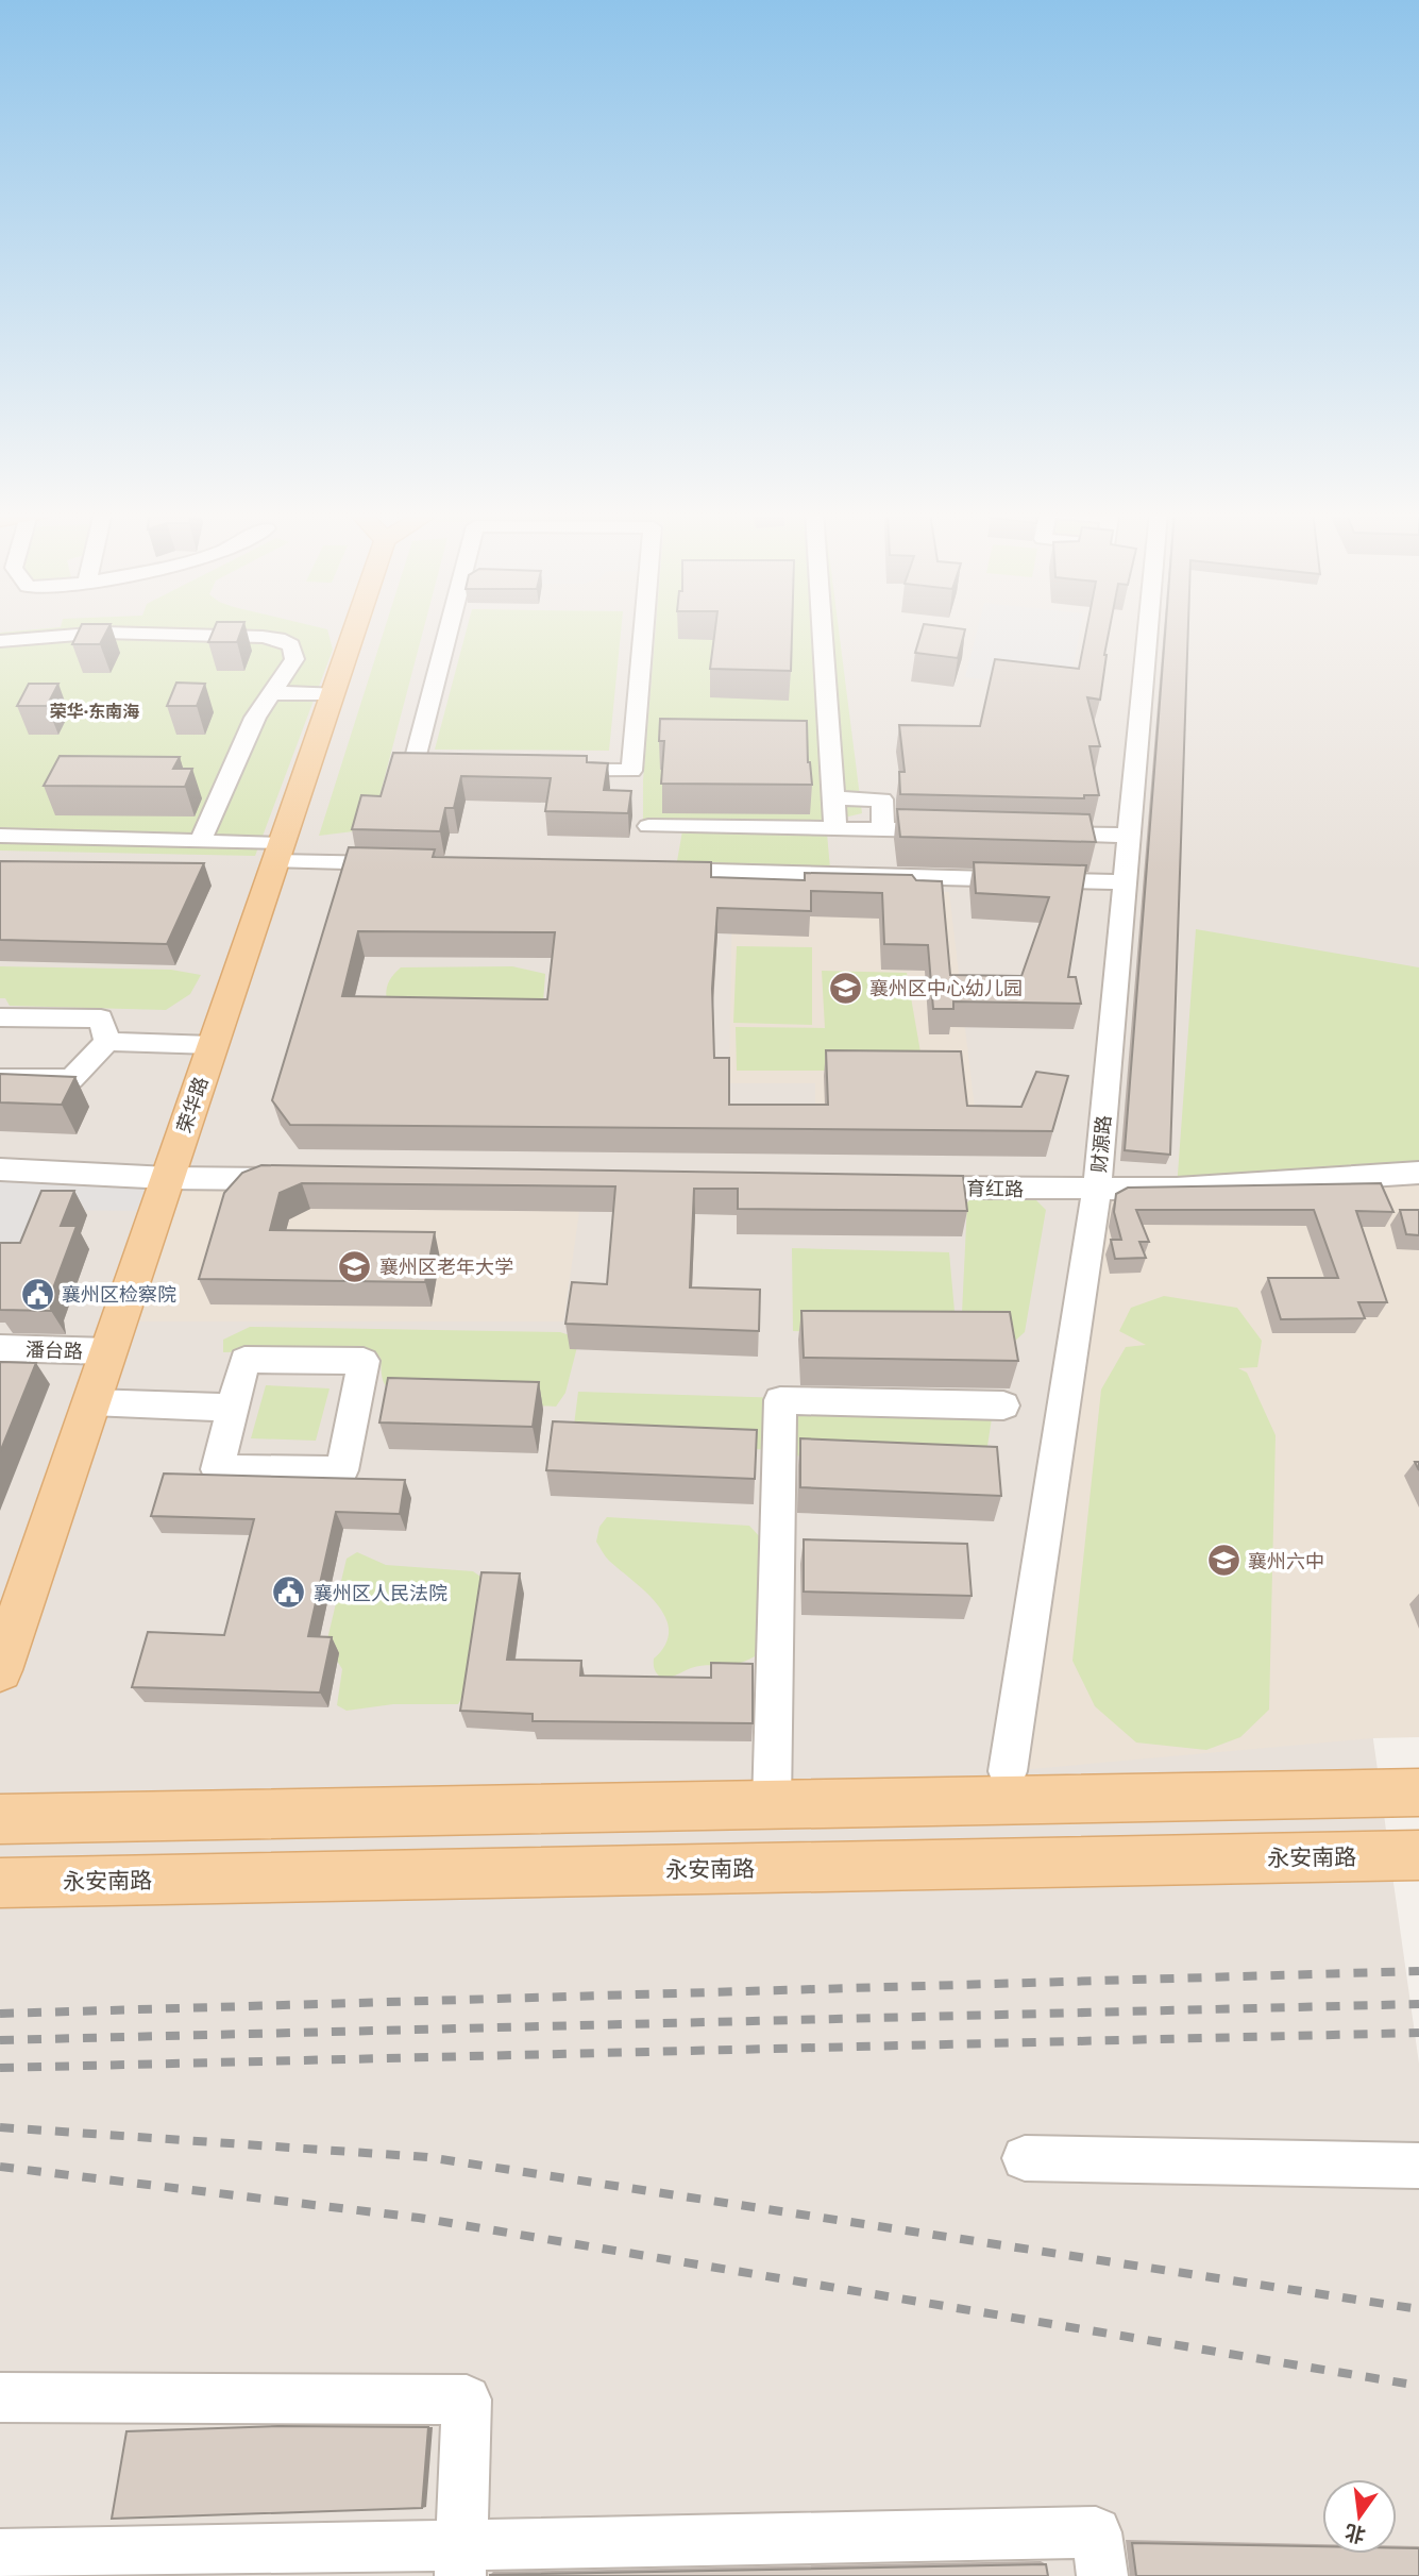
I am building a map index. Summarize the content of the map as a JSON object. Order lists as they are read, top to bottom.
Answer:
{
  "streets": {
    "main road": ["荣华路", "永安南路"],
    "street": ["财源路", "育红路", "潘台路"]
  },
  "crossings": [
    ["荣华路", "潘台路"],
    ["财源路", "育红路"]
  ],
  "districts": ["荣华·东南海"],
  "places": {
    "school or university": ["襄州区中心幼儿园", "襄州区老年大学", "襄州六中"],
    "public building": ["襄州区检察院", "襄州区人民法院"]
  },
  "north": "bottom"
}
